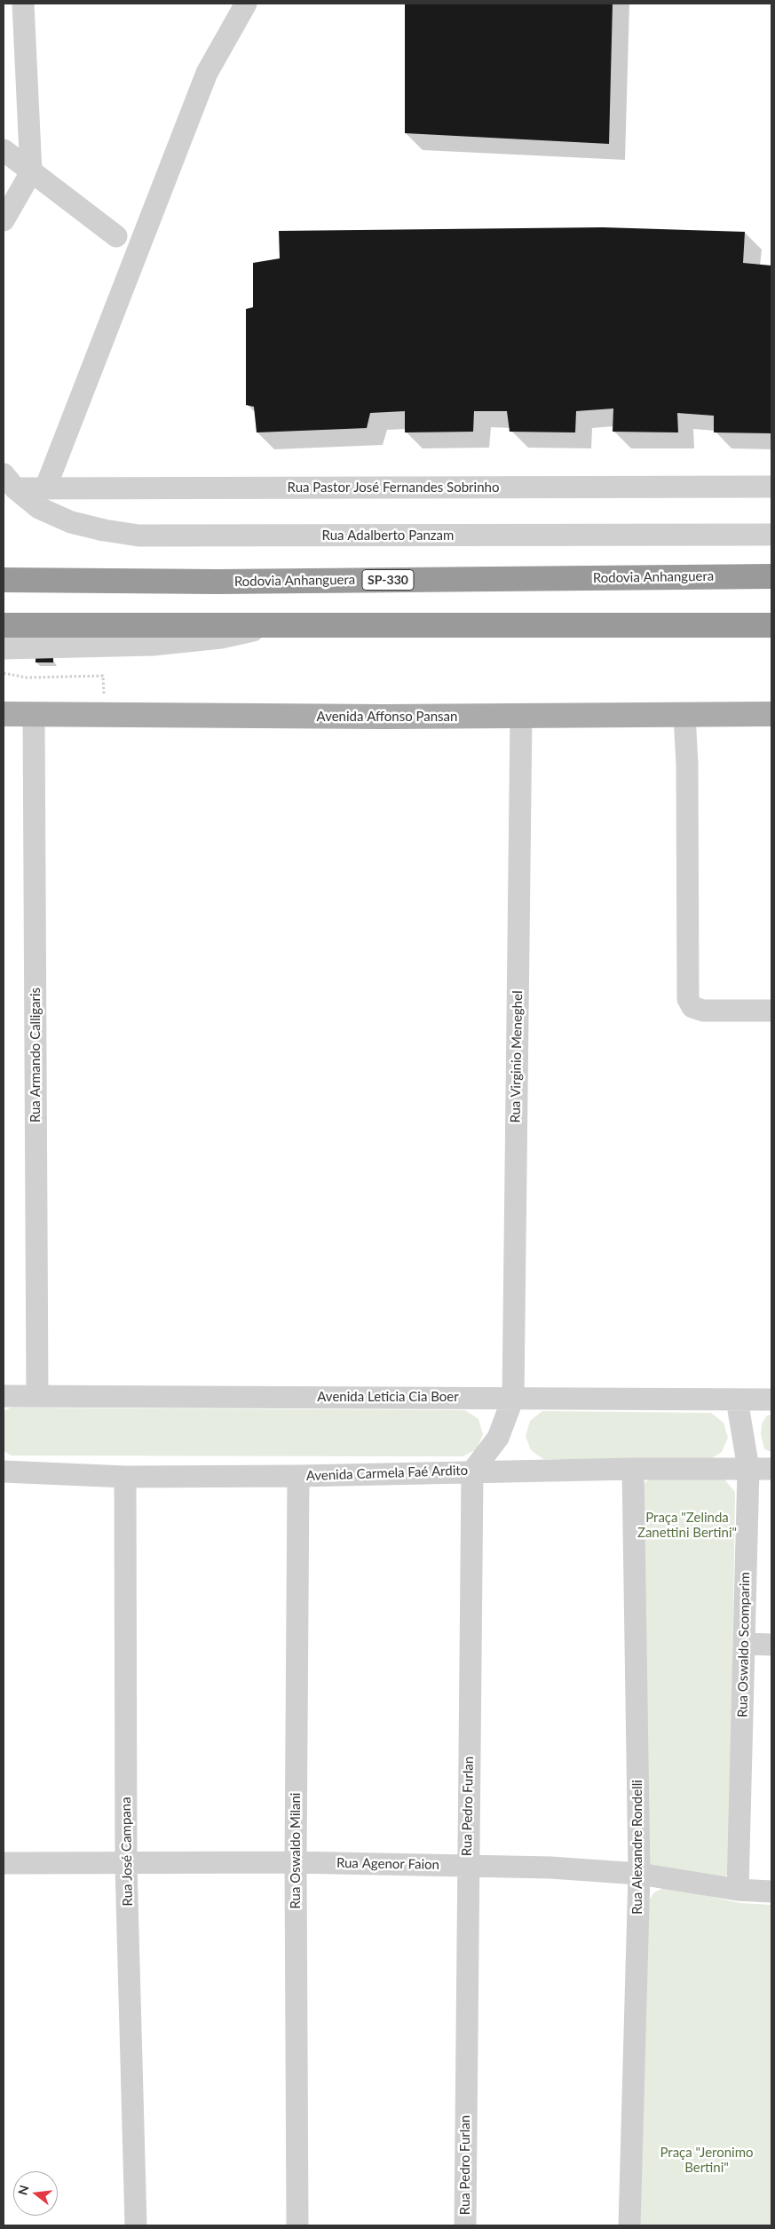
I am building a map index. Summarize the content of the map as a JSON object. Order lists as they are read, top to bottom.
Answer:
{
  "streets": {
    "highway": ["Rodovia Anhanguera", "SP-330"],
    "main road": ["Avenida Affonso Pansan"],
    "street": [
      "Rua Pastor José Fernandes Sobrinho",
      "Rua Adalberto Panzam",
      "Rua Armando Calligaris",
      "Rua Virginio Meneghel",
      "Avenida Leticia Cia Boer",
      "Avenida Carmela Faé Ardito",
      "Rua Oswaldo Scomparim",
      "Rua Pedro Furlan",
      "Rua Alexandre Rondelli",
      "Rua Oswaldo Milani",
      "Rua José Campana",
      "Rua Agenor Faion"
    ]
  },
  "crossings": [
    ["Rua Pastor José Fernandes Sobrinho", "Rua Adalberto Panzam"],
    ["Avenida Affonso Pansan", "Rua Armando Calligaris"],
    ["Avenida Affonso Pansan", "Rua Virginio Meneghel"],
    ["Rua Armando Calligaris", "Avenida Leticia Cia Boer"],
    ["Rua Virginio Meneghel", "Avenida Leticia Cia Boer"],
    ["Avenida Leticia Cia Boer", "Rua Oswaldo Scomparim"],
    ["Avenida Carmela Faé Ardito", "Rua Oswaldo Scomparim"],
    ["Avenida Carmela Faé Ardito", "Rua Pedro Furlan"],
    ["Avenida Carmela Faé Ardito", "Rua Alexandre Rondelli"],
    ["Avenida Carmela Faé Ardito", "Rua Oswaldo Milani"],
    ["Avenida Carmela Faé Ardito", "Rua José Campana"],
    ["Rua Oswaldo Scomparim", "Rua Agenor Faion"],
    ["Rua Pedro Furlan", "Rua Agenor Faion"],
    ["Rua Alexandre Rondelli", "Rua Agenor Faion"],
    ["Rua Oswaldo Milani", "Rua Agenor Faion"],
    ["Rua José Campana", "Rua Agenor Faion"]
  ],
  "parks": ["Praça \"Zelinda Zanettini Bertini\"", "Praça \"Jeronimo Bertini\""],
  "north": "left"
}
